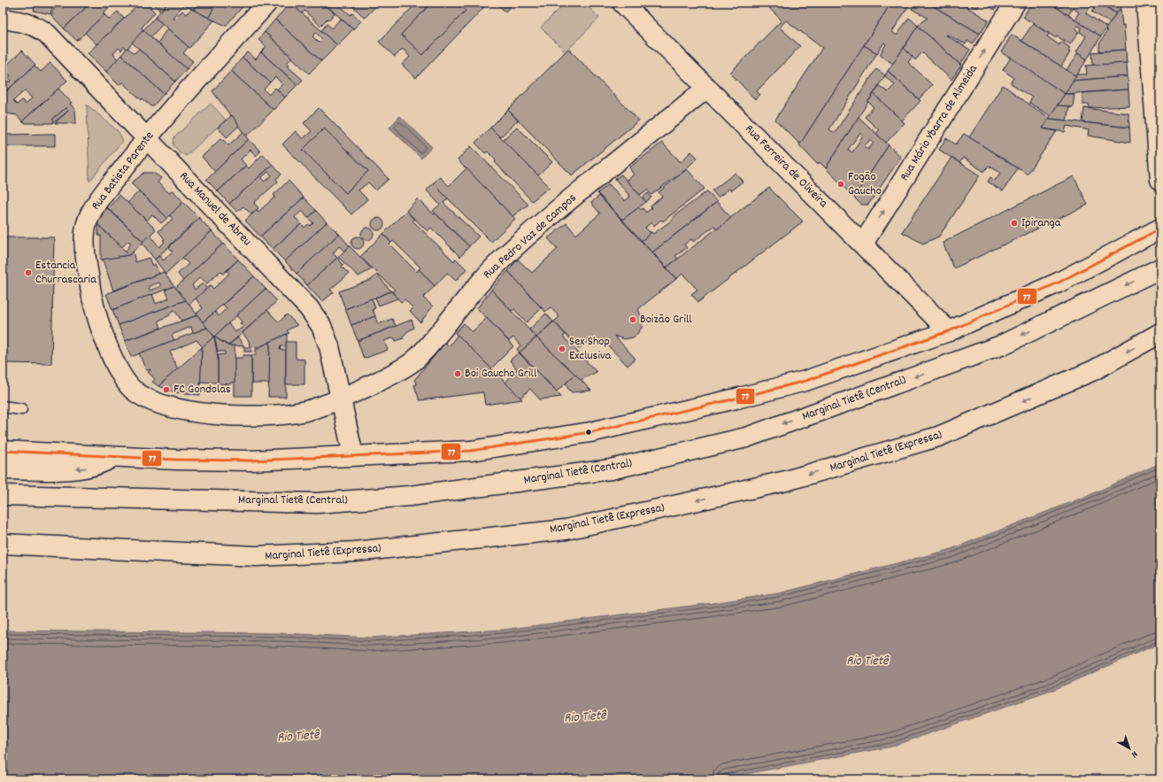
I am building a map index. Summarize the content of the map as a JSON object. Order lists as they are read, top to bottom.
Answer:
{
  "streets": {
    "main road": [
      "Rua Mário Ybarra de Almeida",
      "Rua Ferreira de Oliveira",
      "Rua Batista Parente",
      "Rua Manuel de Abreu",
      "Rua Pedro Vaz de Campos",
      "Marginal Tietê (Central)",
      "Marginal Tietê (Expressa)"
    ]
  },
  "crossings": [
    ["Rua Mário Ybarra de Almeida", "Rua Ferreira de Oliveira"],
    ["Rua Ferreira de Oliveira", "Rua Pedro Vaz de Campos"],
    ["Rua Batista Parente", "Rua Manuel de Abreu"],
    ["Rua Batista Parente", "Rua Pedro Vaz de Campos"],
    ["Rua Manuel de Abreu", "Rua Pedro Vaz de Campos"]
  ],
  "one_way": ["Rua Mário Ybarra de Almeida"],
  "water": ["Rio Tietê"],
  "places": [
    "Fogão Gaucho",
    "Ipiranga",
    "Estancia Churrascaria",
    "Boizão Grill",
    "Sex Shop Exclusiva",
    "Boi Gaucho Grill",
    "FC Gondolas"
  ],
  "lines": ["transit line 77"],
  "north": "bottom right"
}
